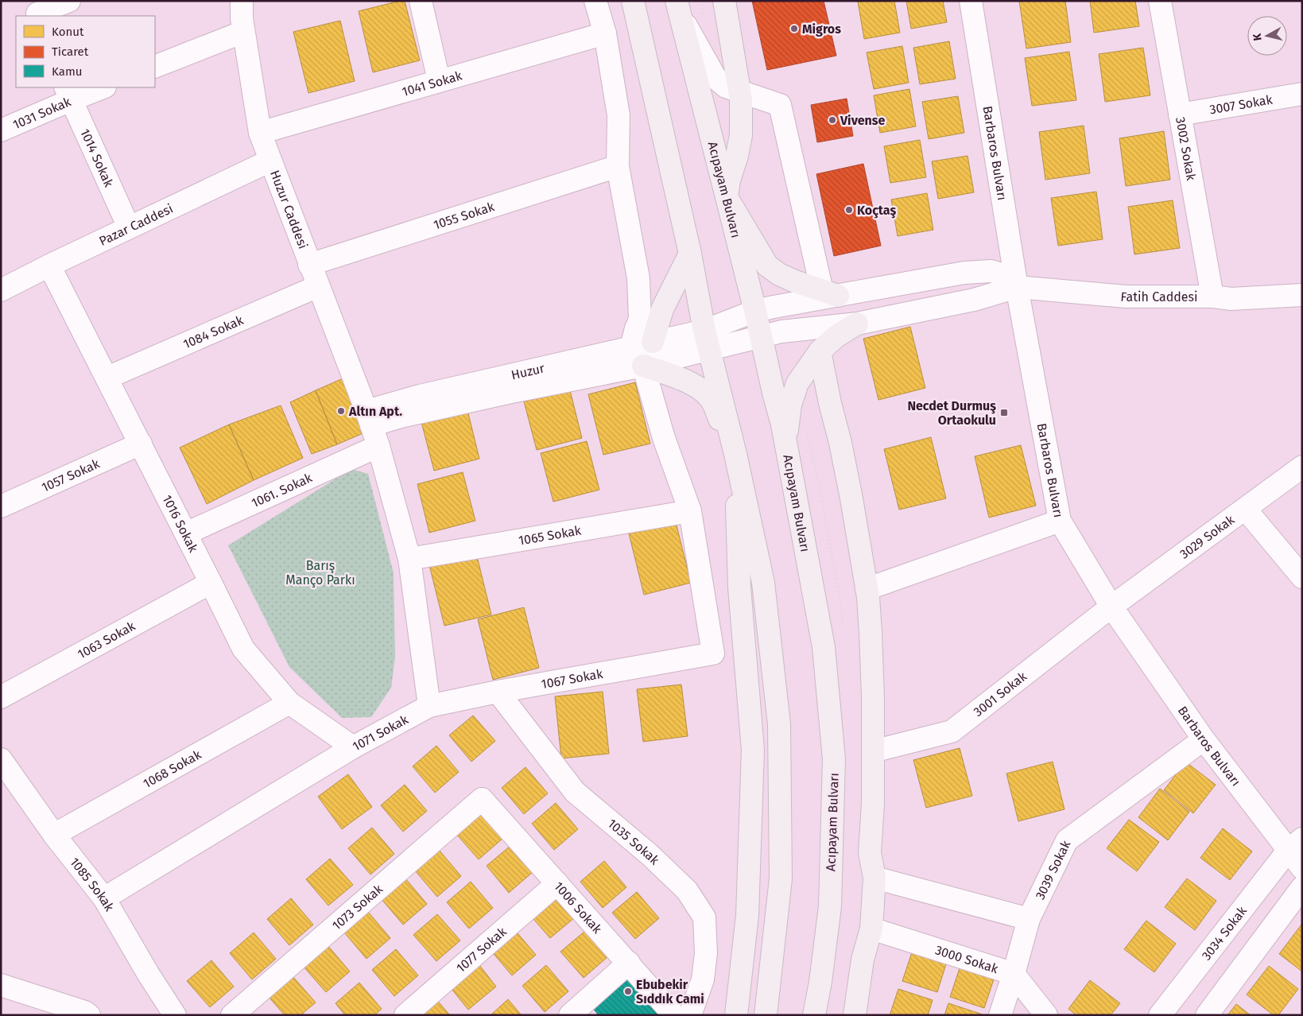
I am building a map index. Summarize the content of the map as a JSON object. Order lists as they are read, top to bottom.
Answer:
{
  "streets": {
    "main road": ["Acıpayam Bulvarı"],
    "street": [
      "1041 Sokak",
      "3007 Sokak",
      "1031 Sokak",
      "3002 Sokak",
      "Barbaros Bulvarı",
      "1014 Sokak",
      "Huzur Caddesi",
      "1055 Sokak",
      "Pazar Caddesi",
      "Fatih Caddesi",
      "1084 Sokak",
      "Huzur",
      "1057 Sokak",
      "1061. Sokak",
      "1016 Sokak",
      "1065 Sokak",
      "3029 Sokak",
      "1063 Sokak",
      "1067 Sokak",
      "3001 Sokak",
      "1071 Sokak",
      "1068 Sokak",
      "1035 Sokak",
      "3039 Sokak",
      "1085 Sokak",
      "1006 Sokak",
      "1073 Sokak",
      "3034 Sokak",
      "1077 Sokak",
      "3000 Sokak"
    ]
  },
  "crossings": [
    ["1041 Sokak", "Huzur Caddesi"],
    ["3007 Sokak", "3002 Sokak"],
    ["1031 Sokak", "1014 Sokak"],
    ["3002 Sokak", "Fatih Caddesi"],
    ["Barbaros Bulvarı", "Fatih Caddesi"],
    ["Barbaros Bulvarı", "3029 Sokak"],
    ["Barbaros Bulvarı", "3001 Sokak"],
    ["Barbaros Bulvarı", "3039 Sokak"],
    ["Barbaros Bulvarı", "3034 Sokak"],
    ["1014 Sokak", "Pazar Caddesi"],
    ["Huzur Caddesi", "1055 Sokak"],
    ["Huzur Caddesi", "Pazar Caddesi"],
    ["Huzur Caddesi", "1084 Sokak"],
    ["Huzur Caddesi", "Huzur"],
    ["Pazar Caddesi", "1016 Sokak"],
    ["1084 Sokak", "1016 Sokak"],
    ["1057 Sokak", "1016 Sokak"],
    ["1061. Sokak", "1016 Sokak"],
    ["1016 Sokak", "1063 Sokak"],
    ["1016 Sokak", "1071 Sokak"],
    ["1016 Sokak", "1068 Sokak"],
    ["1065 Sokak", "1067 Sokak"],
    ["3029 Sokak", "3001 Sokak"],
    ["1067 Sokak", "1071 Sokak"],
    ["1067 Sokak", "1035 Sokak"],
    ["1071 Sokak", "1085 Sokak"],
    ["1068 Sokak", "1085 Sokak"],
    ["3039 Sokak", "3000 Sokak"],
    ["1006 Sokak", "1073 Sokak"],
    ["1006 Sokak", "1077 Sokak"]
  ],
  "parks": ["Barış Manço Parkı"],
  "places": {
    "other": [
      "Migros",
      "Vivense",
      "Koçtaş",
      "Altın Apt.",
      "Ebubekir Sıddık Cami"
    ],
    "transit": ["Necdet Durmuş Ortaokulu"]
  },
  "legend": ["Konut", "Ticaret", "Kamu"],
  "north": "left"
}
